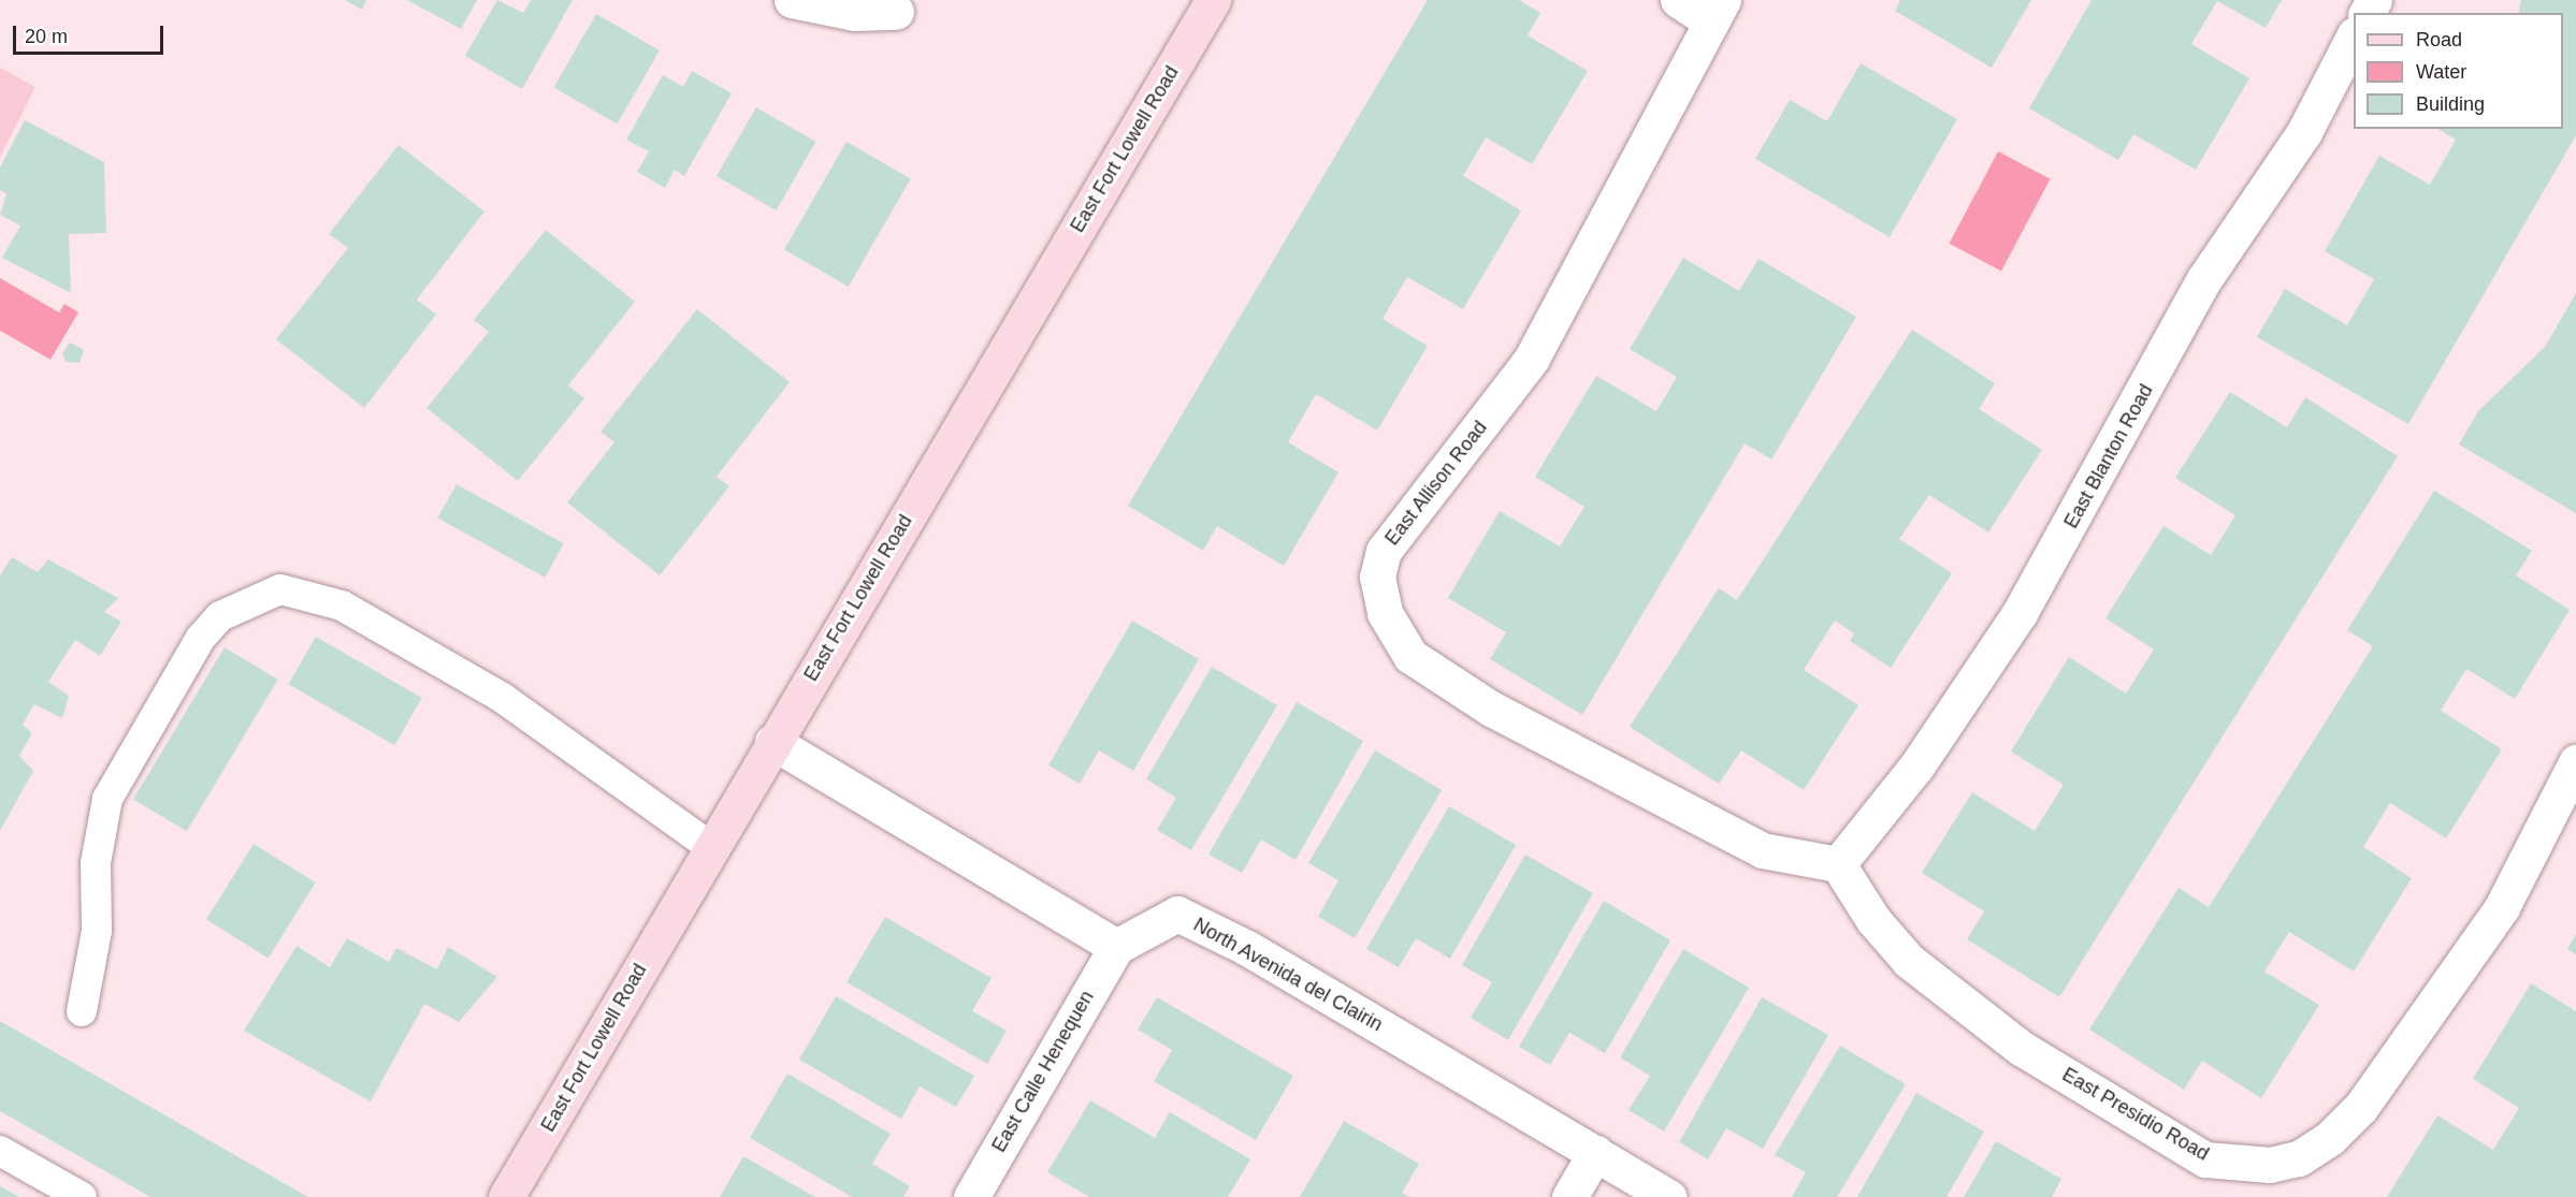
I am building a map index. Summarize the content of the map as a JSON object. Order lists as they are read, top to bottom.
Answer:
{
  "streets": {
    "main road": ["East Fort Lowell Road"],
    "street": [
      "East Blanton Road",
      "East Allison Road",
      "North Avenida del Clairin",
      "East Calle Henequen",
      "East Presidio Road"
    ]
  },
  "crossings": [
    ["East Blanton Road", "East Allison Road"],
    ["East Blanton Road", "East Presidio Road"],
    ["East Allison Road", "East Presidio Road"],
    ["North Avenida del Clairin", "East Calle Henequen"]
  ],
  "legend": ["Road", "Water", "Building"],
  "scale_bar": "20 m"
}
